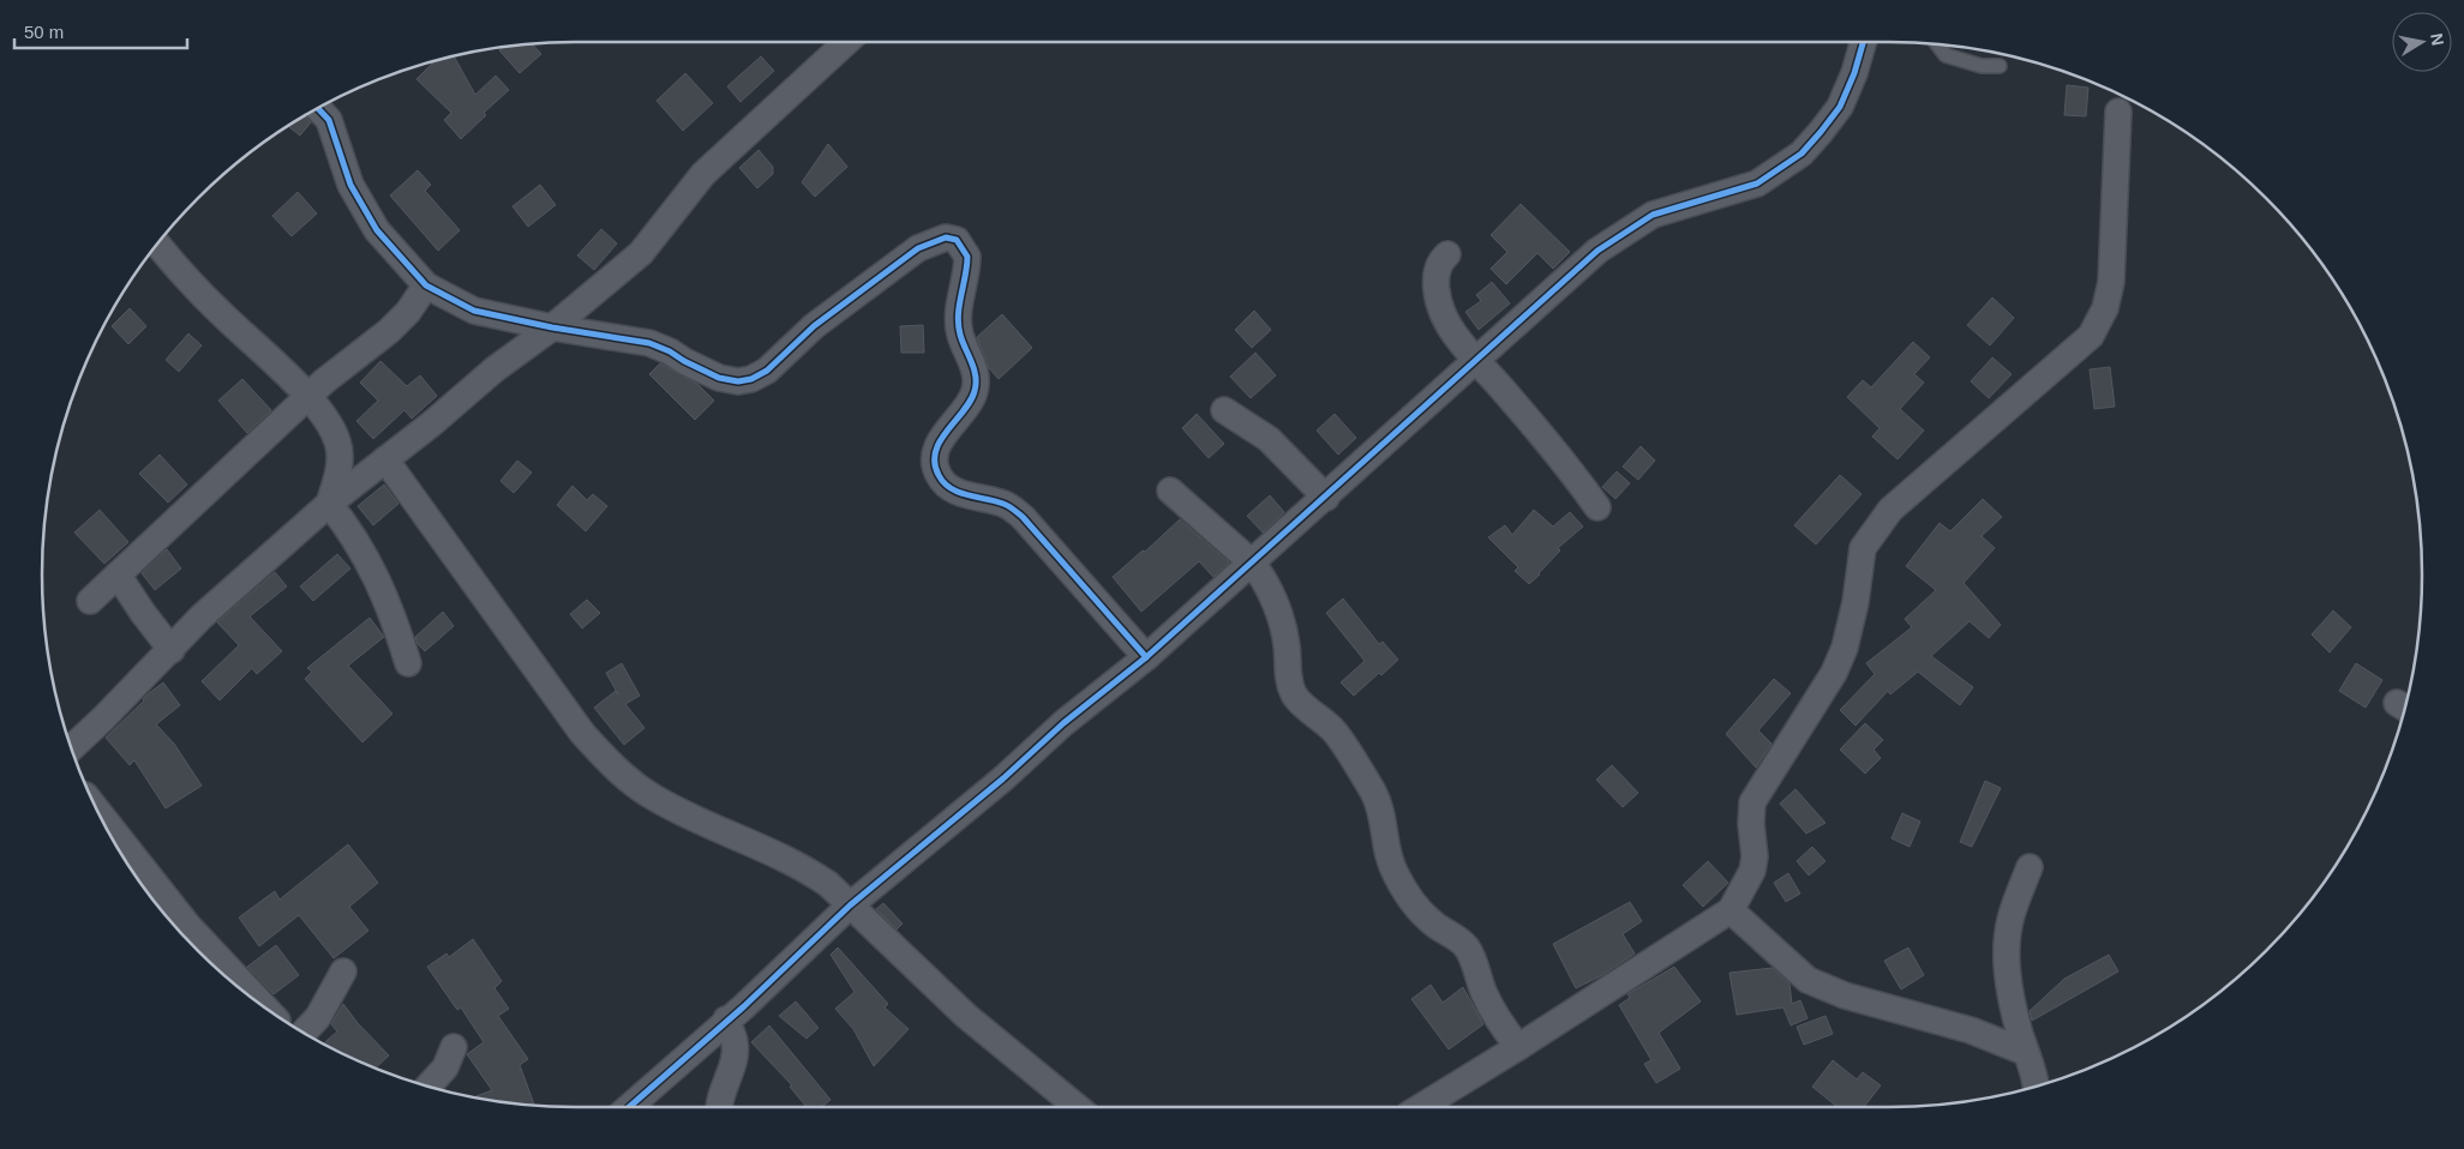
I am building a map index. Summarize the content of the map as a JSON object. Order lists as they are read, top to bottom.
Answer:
{
  "scale_bar": "50 m",
  "north": "right"
}
